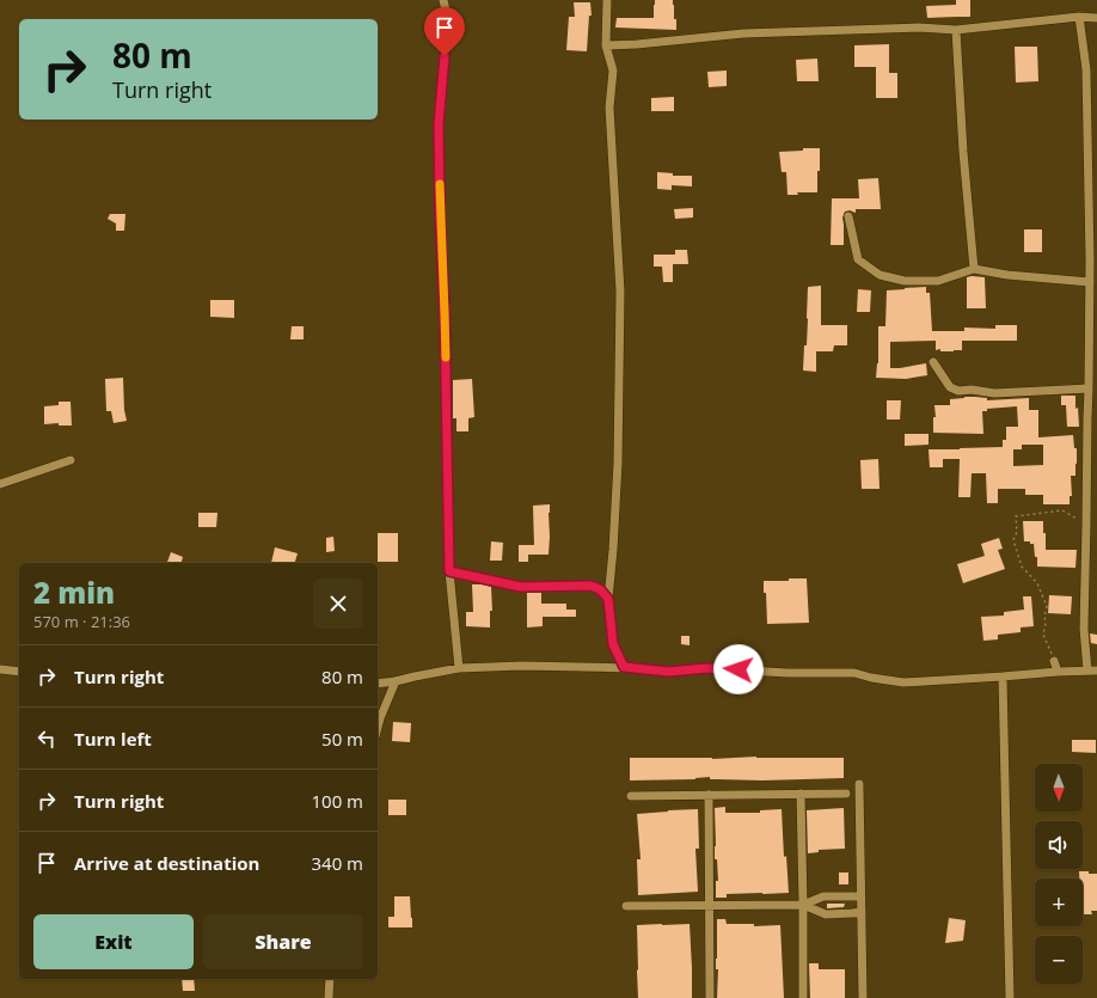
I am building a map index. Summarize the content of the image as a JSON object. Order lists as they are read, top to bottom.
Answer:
{
  "north": "bottom",
  "page": {
    "turn": ["80 m", "Turn right"],
    "heading": ["2 min", "570 m · 21:36"],
    "list": [
      {
        "name": "Turn right",
        "value": "80 m"
      },
      {
        "name": "Turn left",
        "value": "50 m"
      },
      {
        "name": "Turn right",
        "value": "100 m"
      },
      {
        "name": "Arrive at destination",
        "value": "340 m"
      }
    ],
    "map_buttons": ["+", "−"],
    "buttons": ["Exit", "Share"]
  }
}
